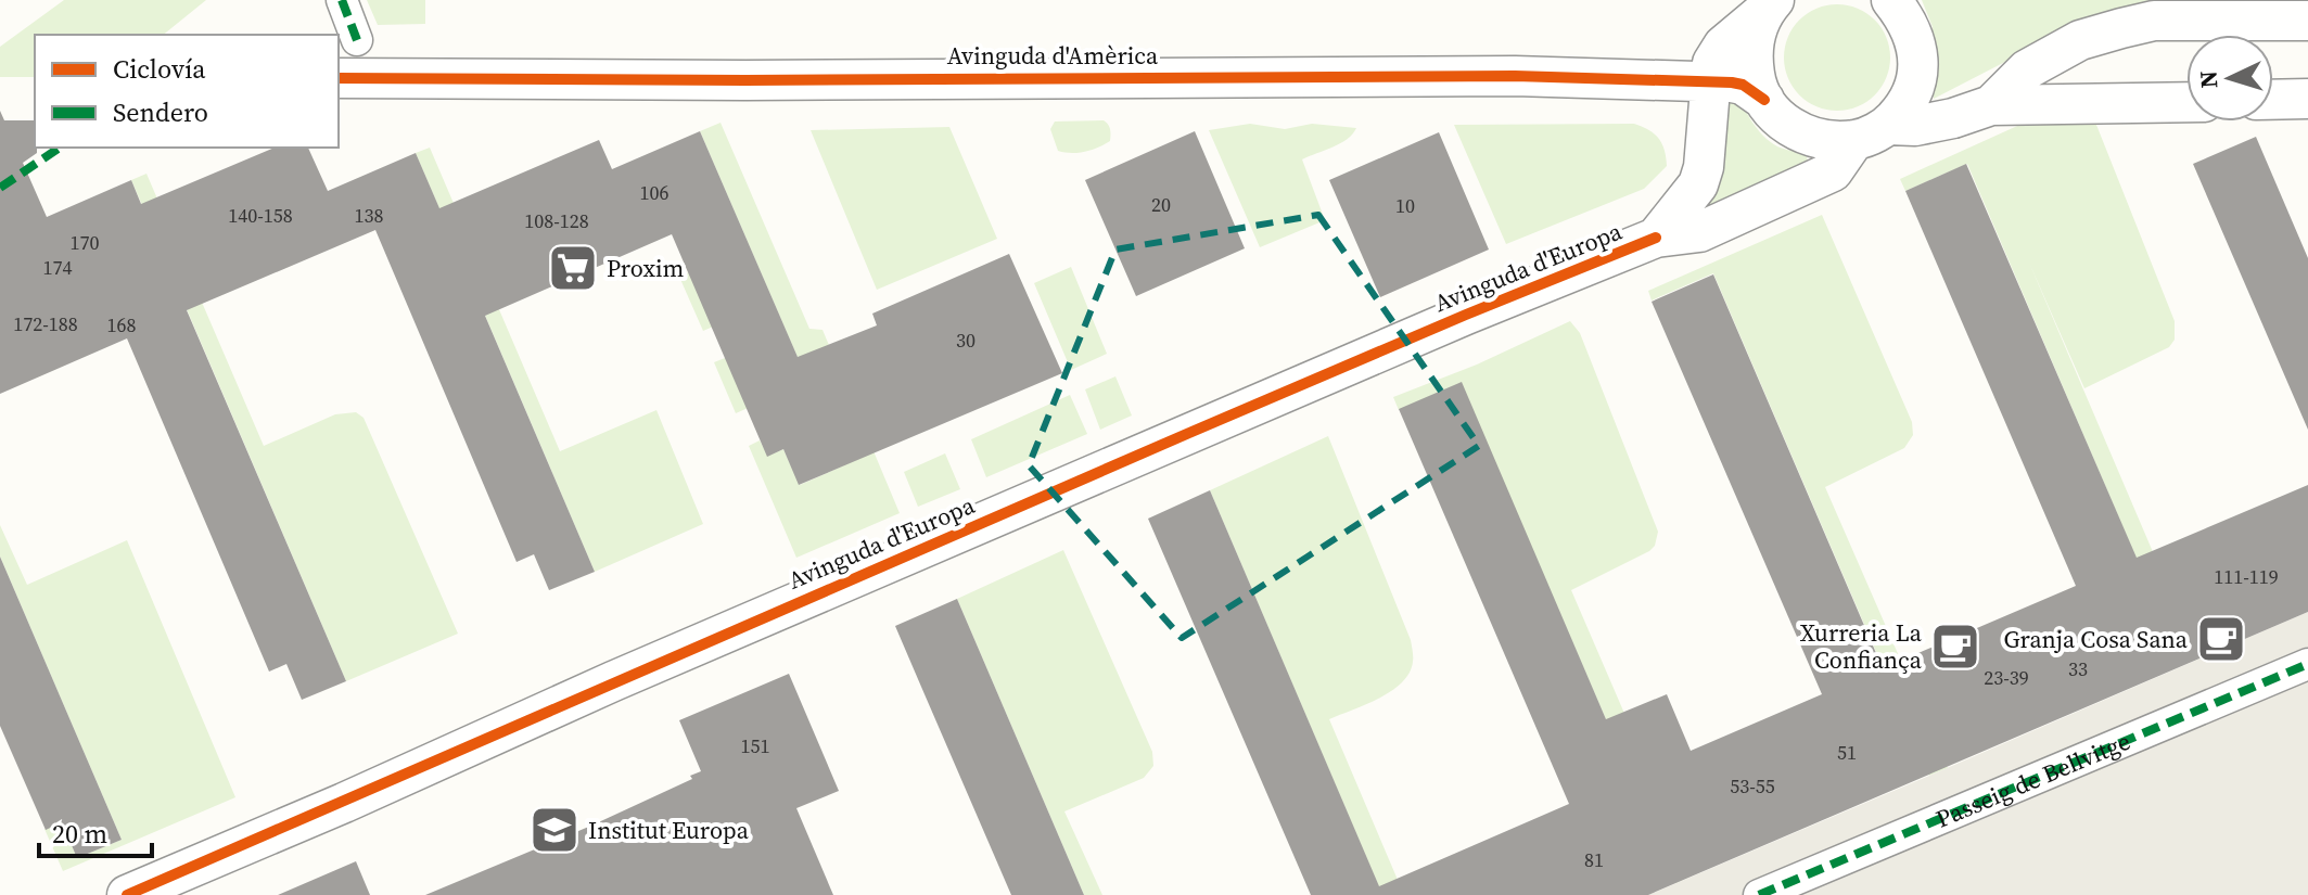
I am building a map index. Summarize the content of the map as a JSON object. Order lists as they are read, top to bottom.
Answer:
{
  "streets": {
    "street": ["Avinguda d'Amèrica", "Avinguda d'Europa", "Passeig de Bellvitge"]
  },
  "crossings": [
    ["Avinguda d'Amèrica", "Avinguda d'Europa"]
  ],
  "places": {
    "supermarket": ["Proxim"],
    "cafe": ["Granja Cosa Sana", "Xurreria La Confiança"],
    "school or university": ["Institut Europa"]
  },
  "house_numbers": [
    "106",
    "20",
    "10",
    "140-158",
    "138",
    "108-128",
    "170",
    "174",
    "172-188",
    "168",
    "30",
    "111-119",
    "33",
    "23-39",
    "151",
    "51",
    "53-55",
    "81"
  ],
  "legend": ["Ciclovía", "Sendero"],
  "scale_bar": "20 m",
  "north": "left"
}
